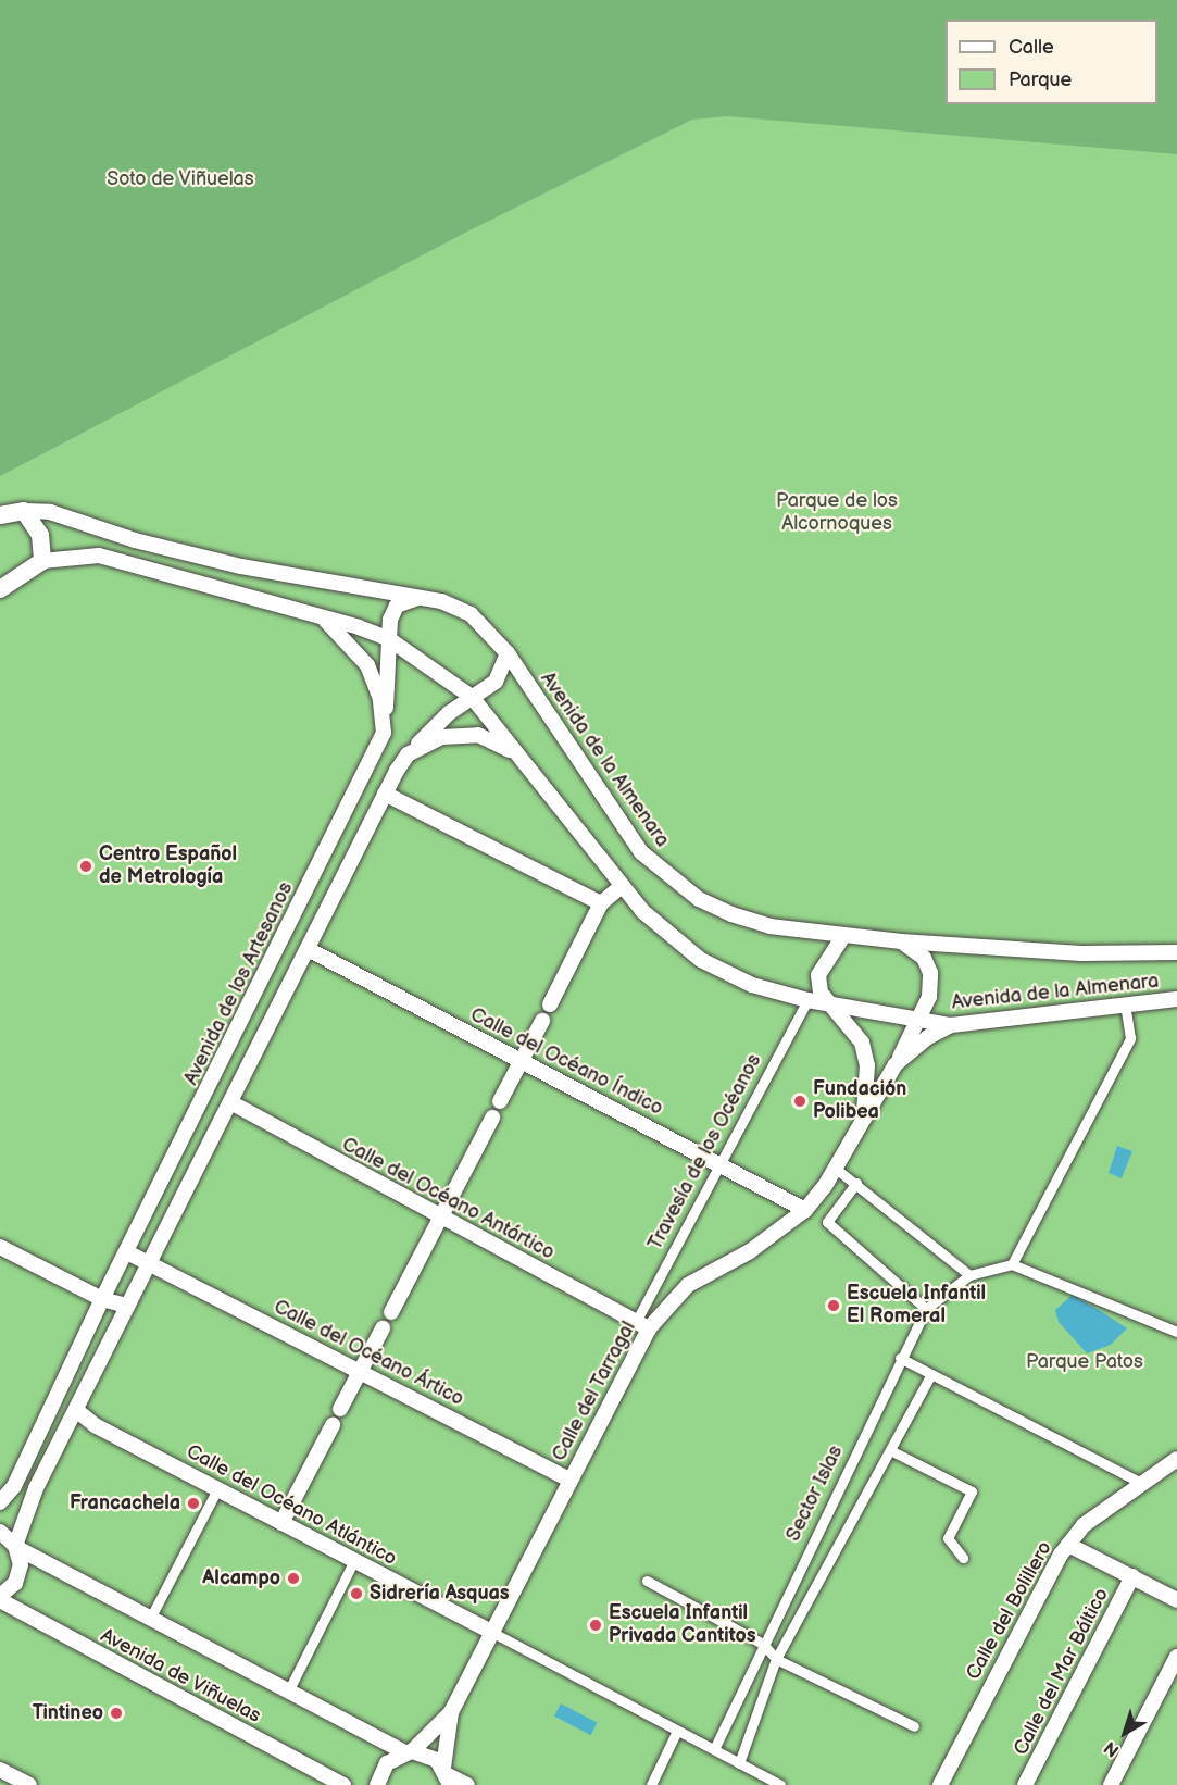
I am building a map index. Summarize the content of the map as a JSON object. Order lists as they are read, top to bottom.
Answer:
{
  "streets": {
    "street": [
      "Avenida de la Almenara",
      "Avenida de los Artesanos",
      "Calle del Océano Índico",
      "Travesía de los Océanos",
      "Calle del Océano Antártico",
      "Calle del Océano Ártico",
      "Calle del Tarragal",
      "Sector Islas",
      "Calle del Océano Atlántico",
      "Calle del Bolillero",
      "Calle del Mar Báltico",
      "Avenida de Viñuelas"
    ]
  },
  "crossings": [
    ["Avenida de la Almenara", "Avenida de los Artesanos"],
    ["Avenida de la Almenara", "Travesía de los Océanos"],
    ["Avenida de la Almenara", "Calle del Tarragal"],
    ["Calle del Océano Índico", "Travesía de los Océanos"],
    ["Calle del Océano Índico", "Calle del Tarragal"],
    ["Travesía de los Océanos", "Calle del Océano Antártico"],
    ["Travesía de los Océanos", "Calle del Tarragal"],
    ["Calle del Océano Antártico", "Calle del Tarragal"],
    ["Calle del Océano Ártico", "Calle del Tarragal"],
    ["Calle del Tarragal", "Calle del Océano Atlántico"],
    ["Calle del Tarragal", "Avenida de Viñuelas"],
    ["Calle del Océano Atlántico", "Avenida de Viñuelas"]
  ],
  "parks": ["Soto de Viñuelas", "Parque de los Alcornoques", "Parque Patos"],
  "places": [
    "Centro Español de Metrología",
    "Fundación Polibea",
    "Escuela Infantil El Romeral",
    "Francachela",
    "Alcampo",
    "Sidrería Asquas",
    "Escuela Infantil Privada Cantitos",
    "Tintineo"
  ],
  "legend": ["Calle", "Parque"],
  "north": "bottom left"
}
